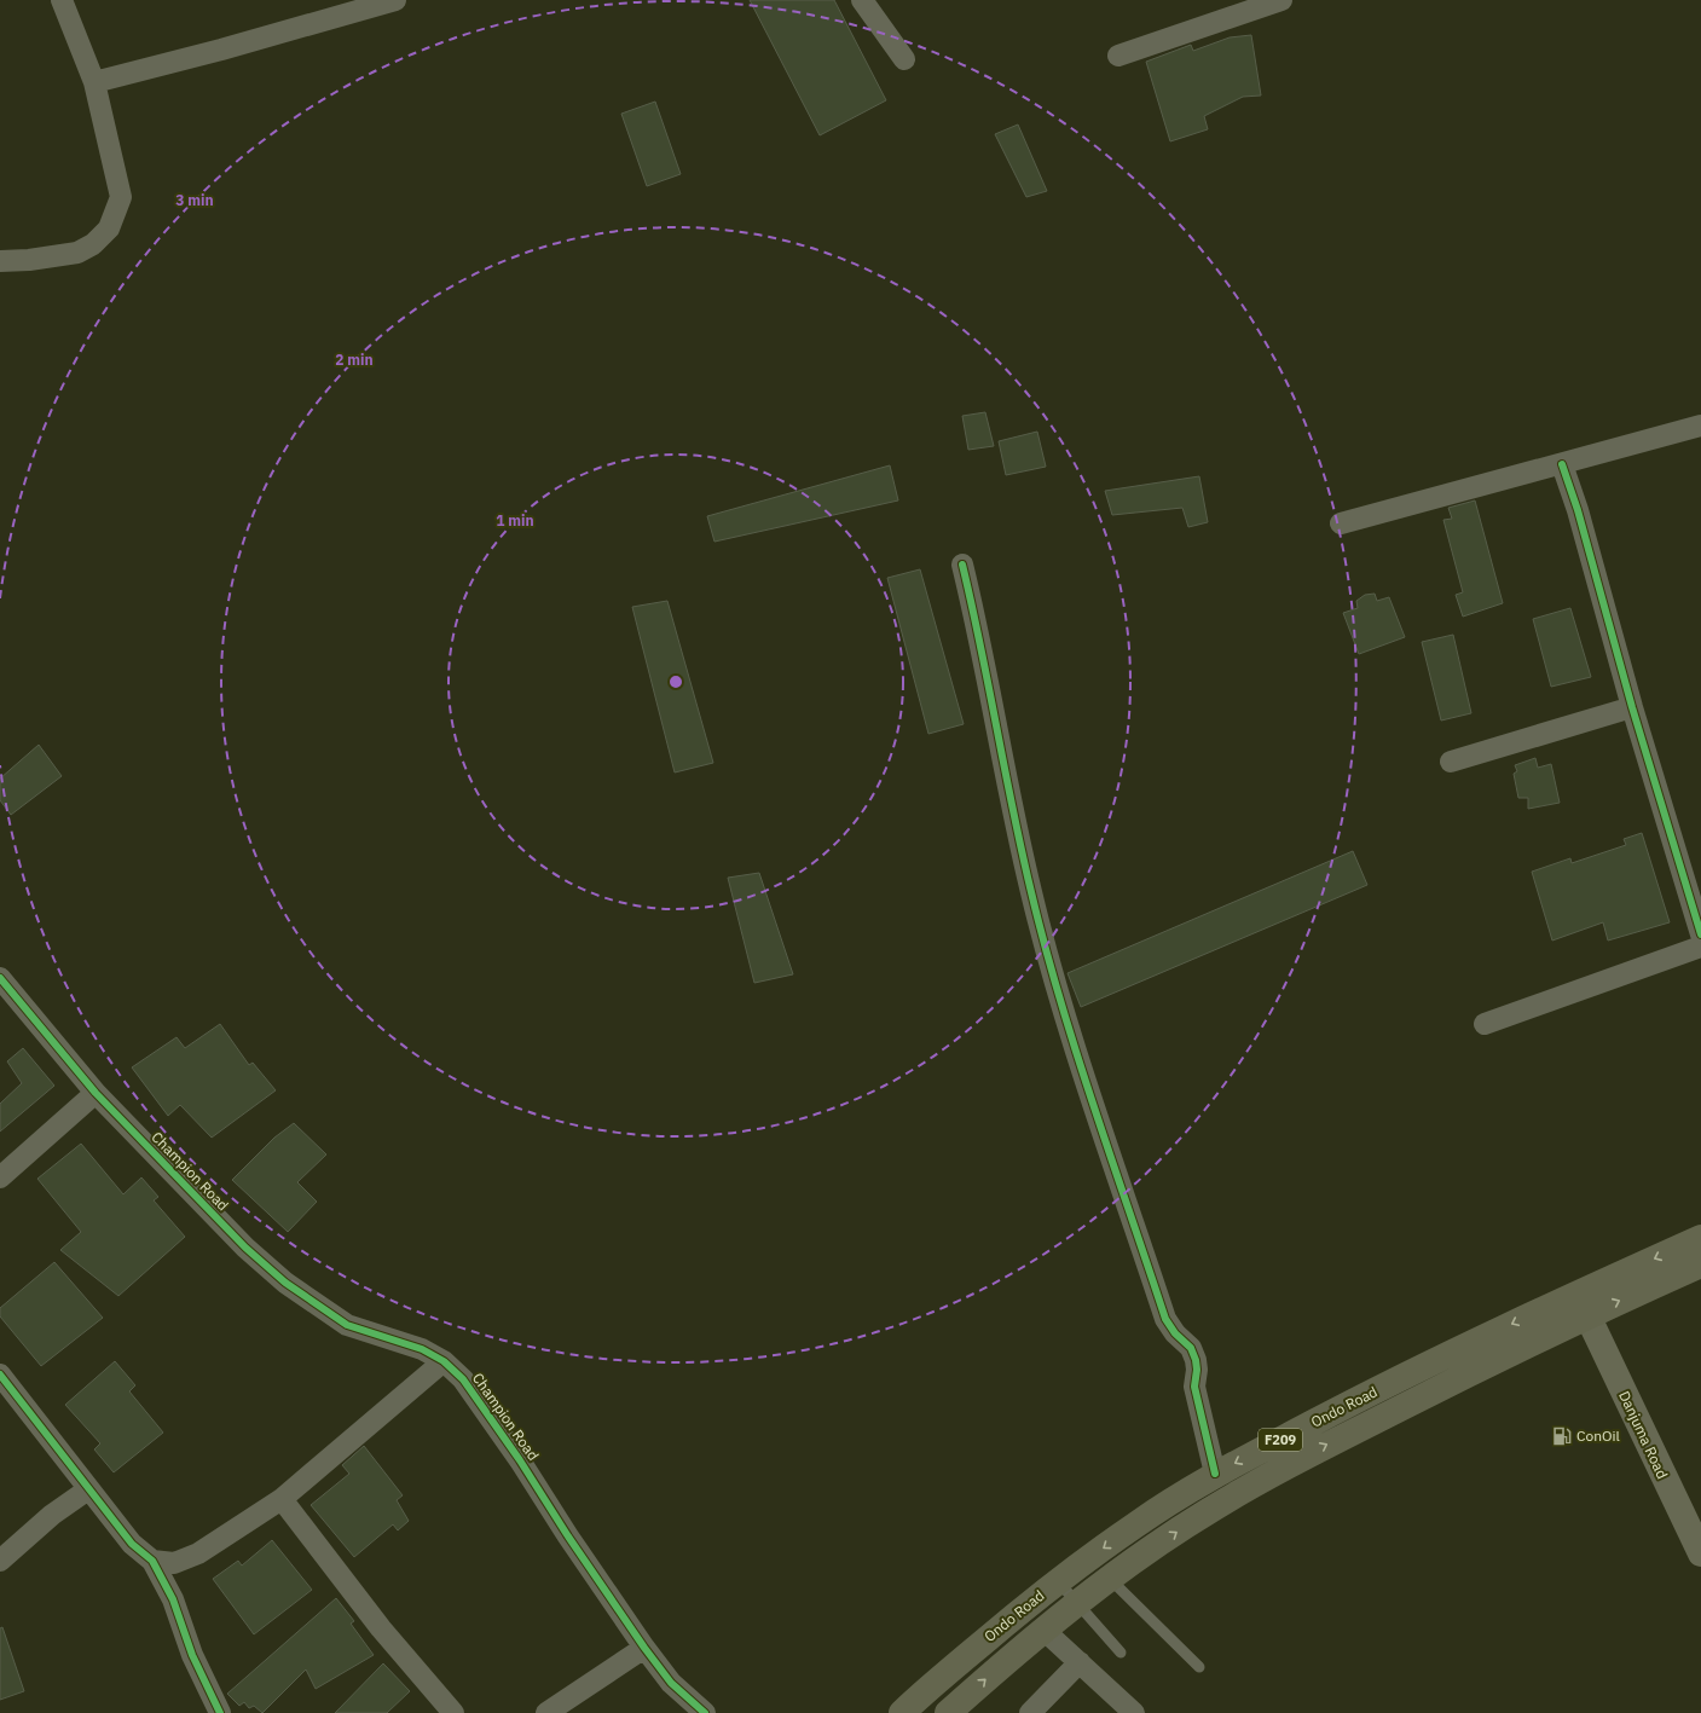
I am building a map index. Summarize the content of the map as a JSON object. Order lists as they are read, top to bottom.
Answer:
{
  "streets": {
    "main road": ["Ondo Road", "F209"],
    "street": ["Champion Road", "Danjuma Road"]
  },
  "crossings": [
    ["Ondo Road", "Danjuma Road"]
  ],
  "places": {
    "fuel station": ["ConOil"]
  },
  "rings": ["3 min", "2 min", "1 min"]
}
